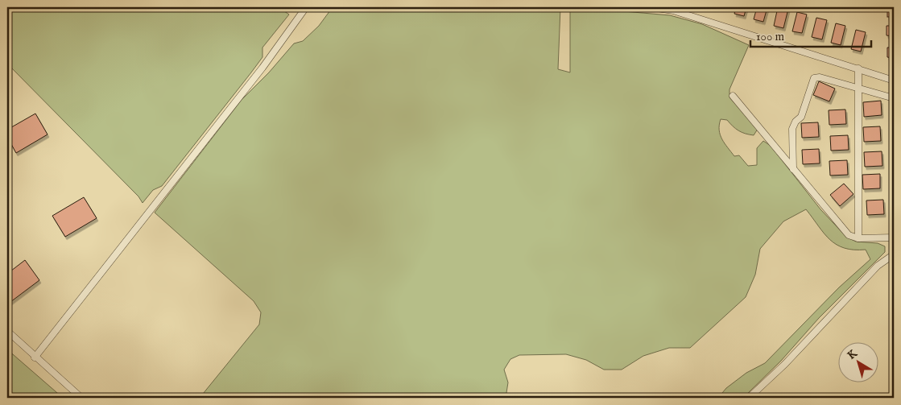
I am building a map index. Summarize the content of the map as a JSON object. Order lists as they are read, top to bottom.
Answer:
{
  "scale_bar": "100 m",
  "north": "top left"
}
